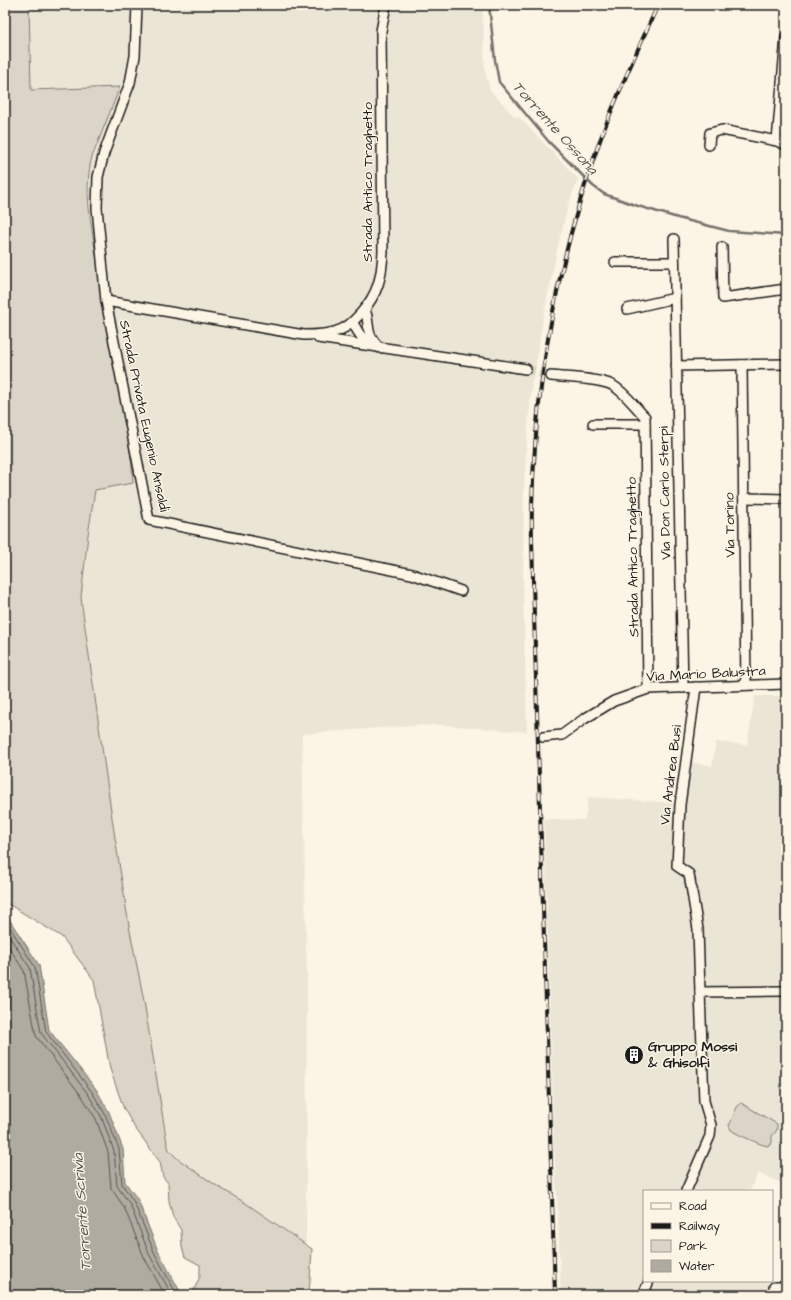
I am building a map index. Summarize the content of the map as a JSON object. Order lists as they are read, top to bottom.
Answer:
{
  "streets": {
    "street": [
      "Strada Antico Traghetto",
      "Strada Privata Eugenio Ansaldi",
      "Via Don Carlo Sterpi",
      "Via Torino",
      "Via Mario Balustra",
      "Via Andrea Busi"
    ]
  },
  "crossings": [
    ["Strada Antico Traghetto", "Strada Privata Eugenio Ansaldi"],
    ["Strada Antico Traghetto", "Via Mario Balustra"],
    ["Via Don Carlo Sterpi", "Via Mario Balustra"],
    ["Via Torino", "Via Mario Balustra"],
    ["Via Mario Balustra", "Via Andrea Busi"]
  ],
  "water": ["Torrente Ossona", "Torrente Scrivia"],
  "places": {
    "building": ["Gruppo Mossi & Ghisolfi"]
  },
  "legend": [
    "Road",
    "Railway",
    "Park",
    "Water"
  ]
}
